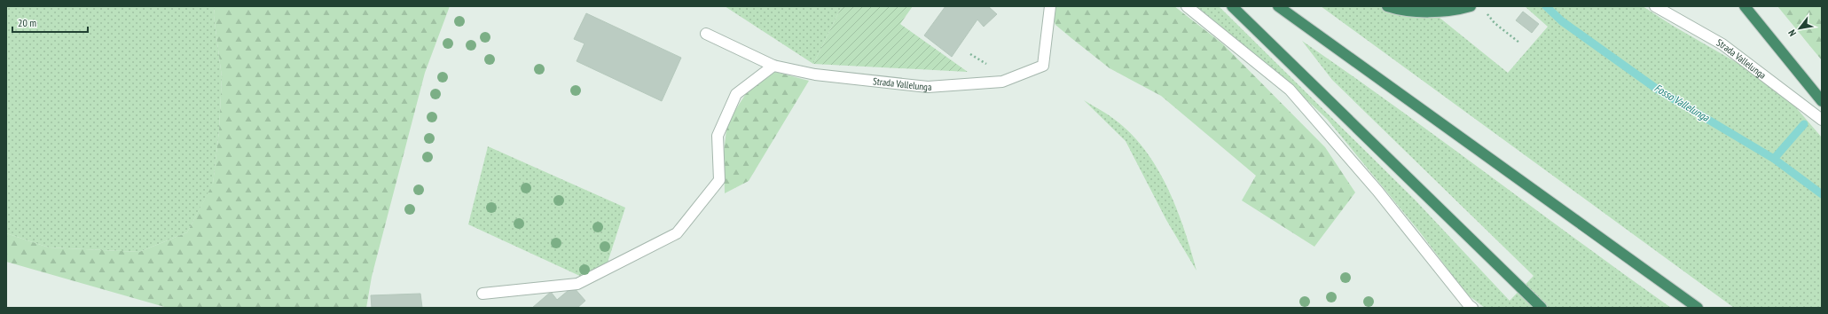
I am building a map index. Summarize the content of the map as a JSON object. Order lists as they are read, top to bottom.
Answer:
{
  "streets": {
    "street": ["Strada Vallelunga"]
  },
  "water": ["Fosso Vallelunga"],
  "scale_bar": "20 m",
  "north": "bottom left"
}
